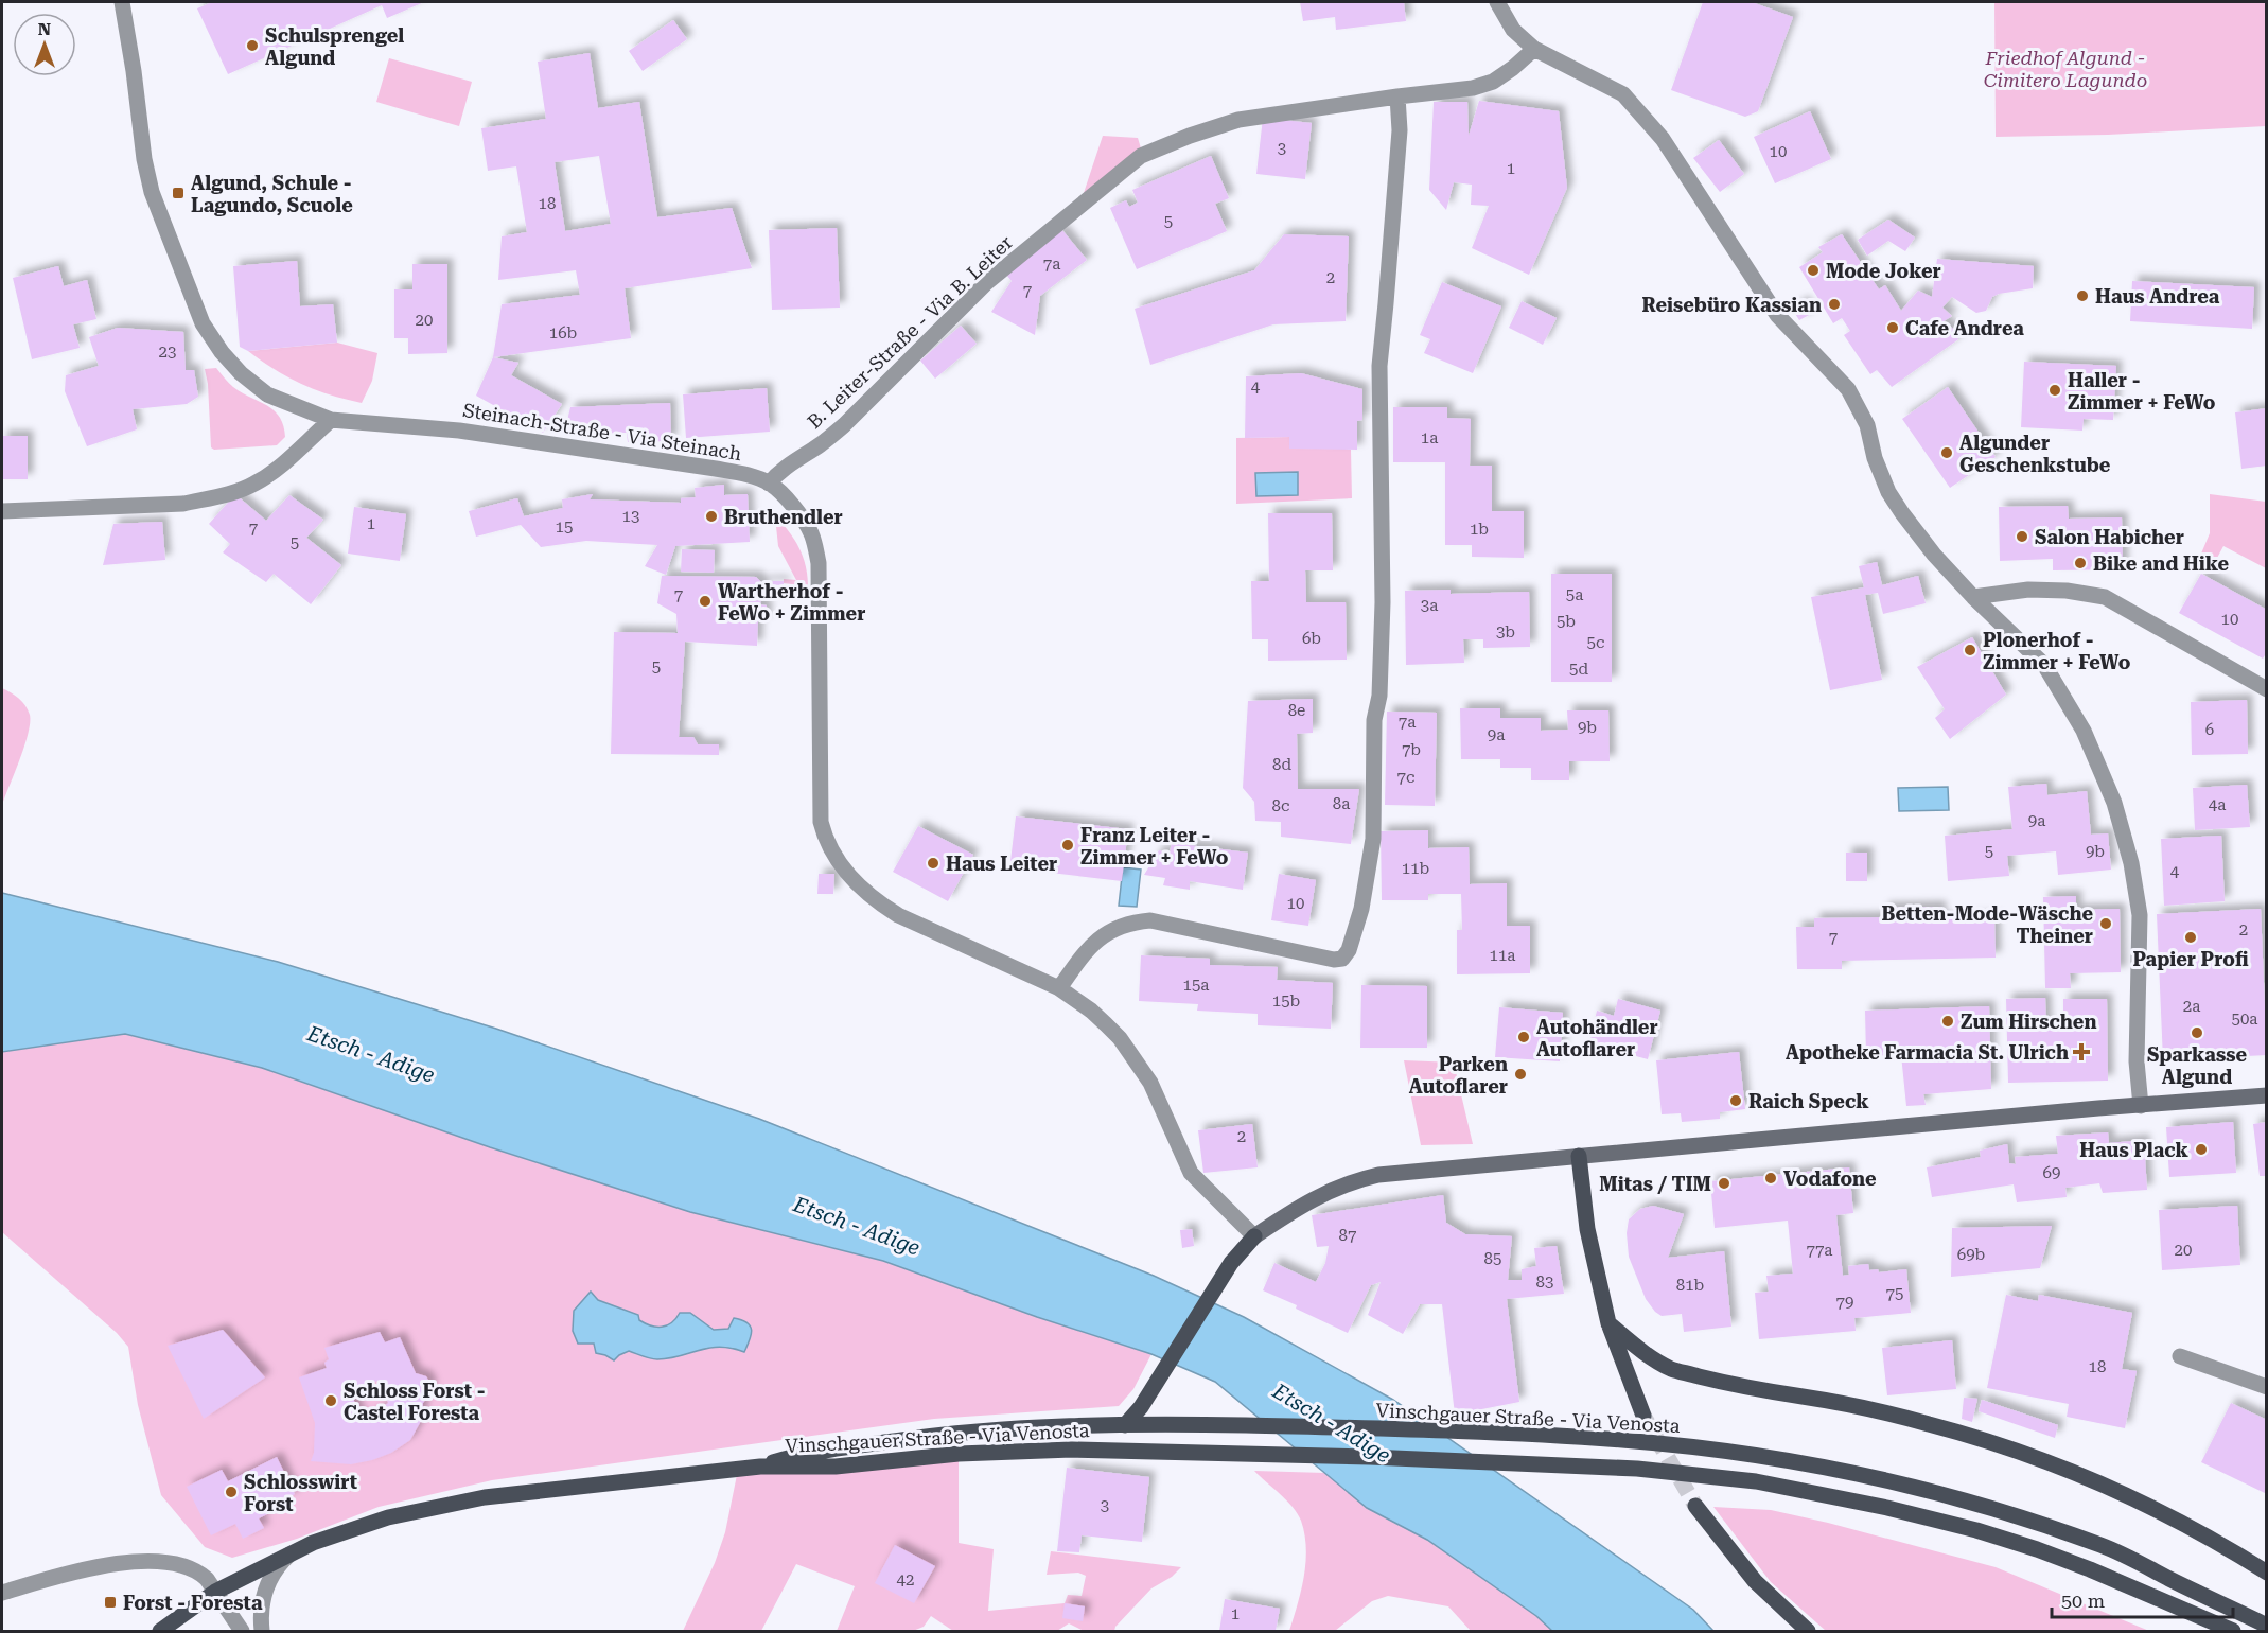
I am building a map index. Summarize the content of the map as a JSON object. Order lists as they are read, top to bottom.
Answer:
{
  "streets": {
    "main road": ["Vinschgauer Straße - Via Venosta"],
    "street": ["B. Leiter-Straße - Via B. Leiter", "Steinach-Straße - Via Steinach"]
  },
  "crossings": [
    ["B. Leiter-Straße - Via B. Leiter", "Steinach-Straße - Via Steinach"]
  ],
  "water": ["Etsch - Adige"],
  "parks": ["Friedhof Algund - Cimitero Lagundo"],
  "places": {
    "other": [
      "Schulsprengel Algund",
      "Mode Joker",
      "Haus Andrea",
      "Reisebüro Kassian",
      "Cafe Andrea",
      "Haller - Zimmer + FeWo",
      "Algunder Geschenkstube",
      "Bruthendler",
      "Salon Habicher",
      "Bike and Hike",
      "Wartherhof - FeWo + Zimmer",
      "Plonerhof - Zimmer + FeWo",
      "Franz Leiter - Zimmer + FeWo",
      "Haus Leiter",
      "Betten-Mode-Wäsche Theiner",
      "Papier Profi",
      "Zum Hirschen",
      "Sparkasse Algund",
      "Autohändler Autoflarer",
      "Parken Autoflarer",
      "Raich Speck",
      "Haus Plack",
      "Vodafone",
      "Mitas / TIM",
      "Schloss Forst - Castel Foresta",
      "Schlosswirt Forst"
    ],
    "transit": ["Algund, Schule - Lagundo, Scuole", "Forst - Foresta"],
    "health": ["Apotheke Farmacia St. Ulrich"]
  },
  "house_numbers": [
    "3",
    "10",
    "1",
    "18",
    "5",
    "7a",
    "2",
    "7",
    "20",
    "16b",
    "23",
    "4",
    "1a",
    "13",
    "1",
    "15",
    "7",
    "1b",
    "5",
    "7",
    "5a",
    "3a",
    "10",
    "5b",
    "3b",
    "6b",
    "5c",
    "5",
    "5d",
    "8e",
    "7a",
    "9b",
    "6",
    "9a",
    "7b",
    "8d",
    "7c",
    "8a",
    "4a",
    "8c",
    "9a",
    "5",
    "9b",
    "11b",
    "4",
    "10",
    "2",
    "7",
    "11a",
    "15a",
    "15b",
    "2a",
    "50a",
    "2",
    "69",
    "87",
    "77a",
    "20",
    "69b",
    "85",
    "83",
    "81b",
    "75",
    "79",
    "18",
    "3",
    "42",
    "1"
  ],
  "scale_bar": "50 m",
  "north": "top"
}
